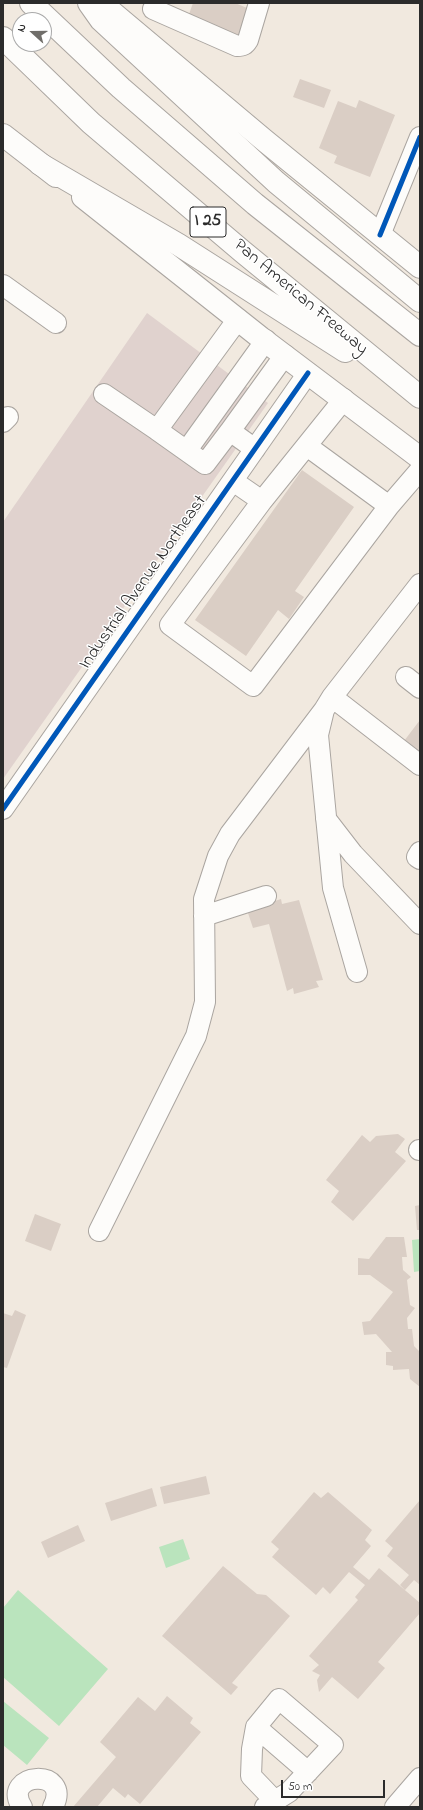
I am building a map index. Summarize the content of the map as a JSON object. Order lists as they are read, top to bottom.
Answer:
{
  "streets": {
    "main road": ["I 25", "Pan American Freeway"],
    "street": ["Industrial Avenue Northeast"]
  },
  "scale_bar": "50 m",
  "north": "left"
}
